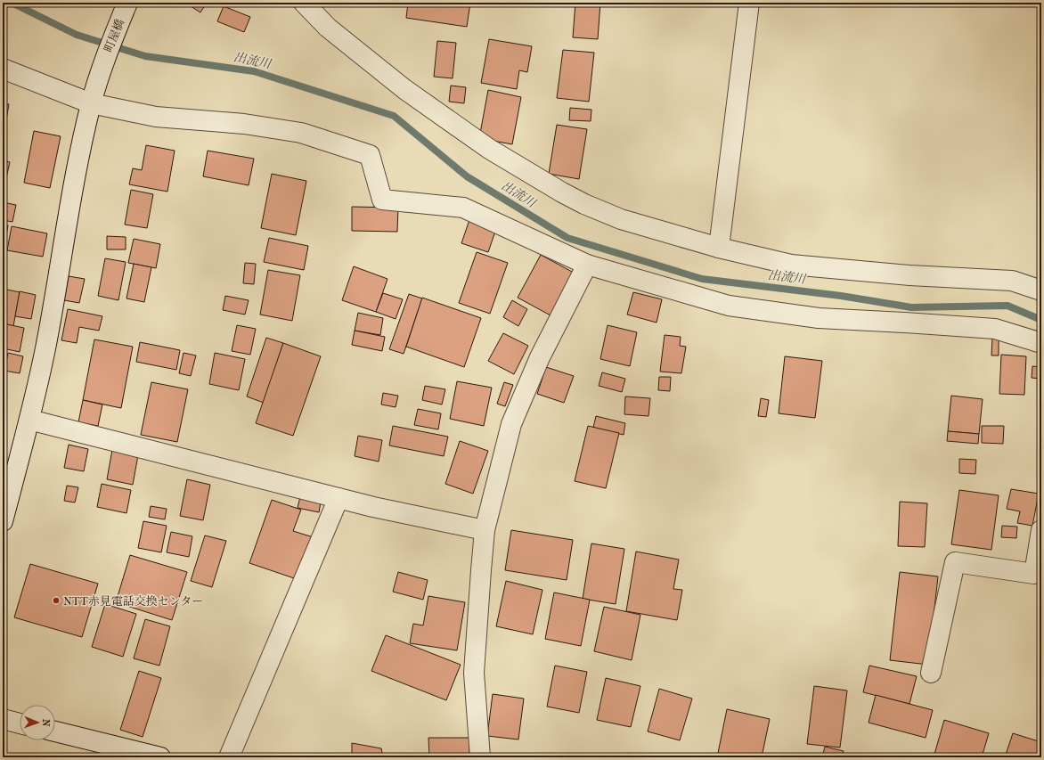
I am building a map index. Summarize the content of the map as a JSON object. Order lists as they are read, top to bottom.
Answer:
{
  "streets": {
    "street": ["町屋橋"]
  },
  "water": ["出流川"],
  "places": ["NTT赤見電話交換センター"],
  "north": "right"
}
